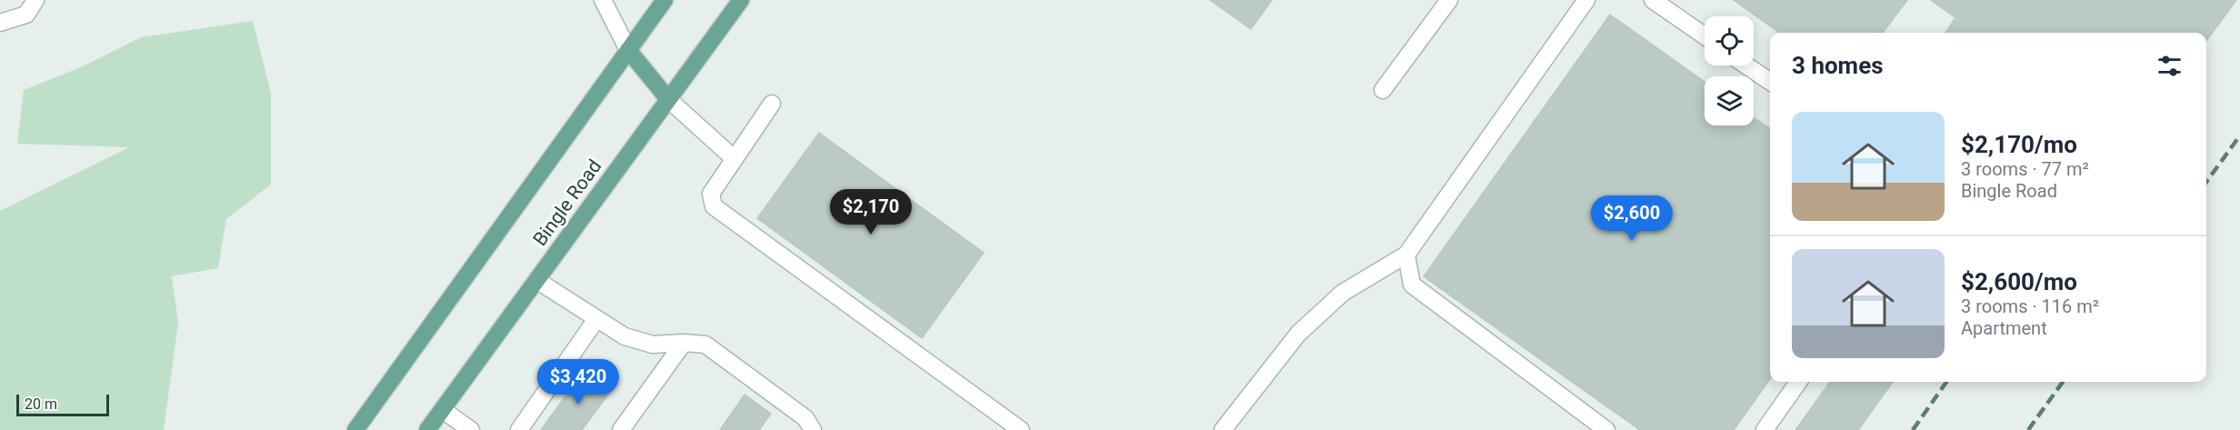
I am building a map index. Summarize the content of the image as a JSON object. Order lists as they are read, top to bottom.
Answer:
{
  "streets": {
    "main road": ["Bingle Road"]
  },
  "scale_bar": "20 m",
  "page": {
    "heading": "3 homes",
    "list": [
      {
        "name": "$2,170/mo",
        "note": "3 rooms · 77 m² · Bingle Road"
      },
      {
        "name": "$2,600/mo",
        "note": "3 rooms · 116 m² · Apartment"
      }
    ],
    "price": ["$2,170", "$2,600", "$3,420"],
    "scale": "20 m"
  }
}
